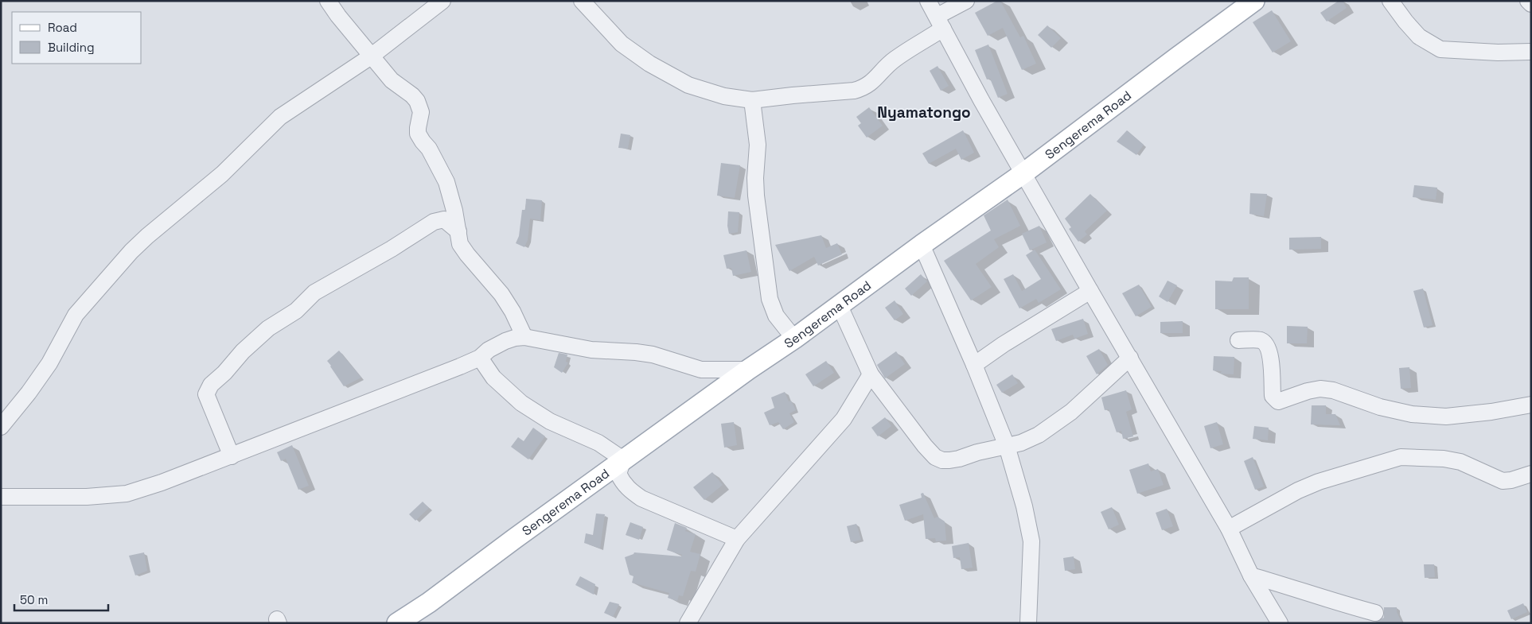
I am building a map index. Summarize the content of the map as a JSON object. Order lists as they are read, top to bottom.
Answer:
{
  "streets": {
    "main road": ["Sengerema Road"]
  },
  "districts": ["Nyamatongo"],
  "legend": ["Road", "Building"],
  "scale_bar": "50 m"
}
